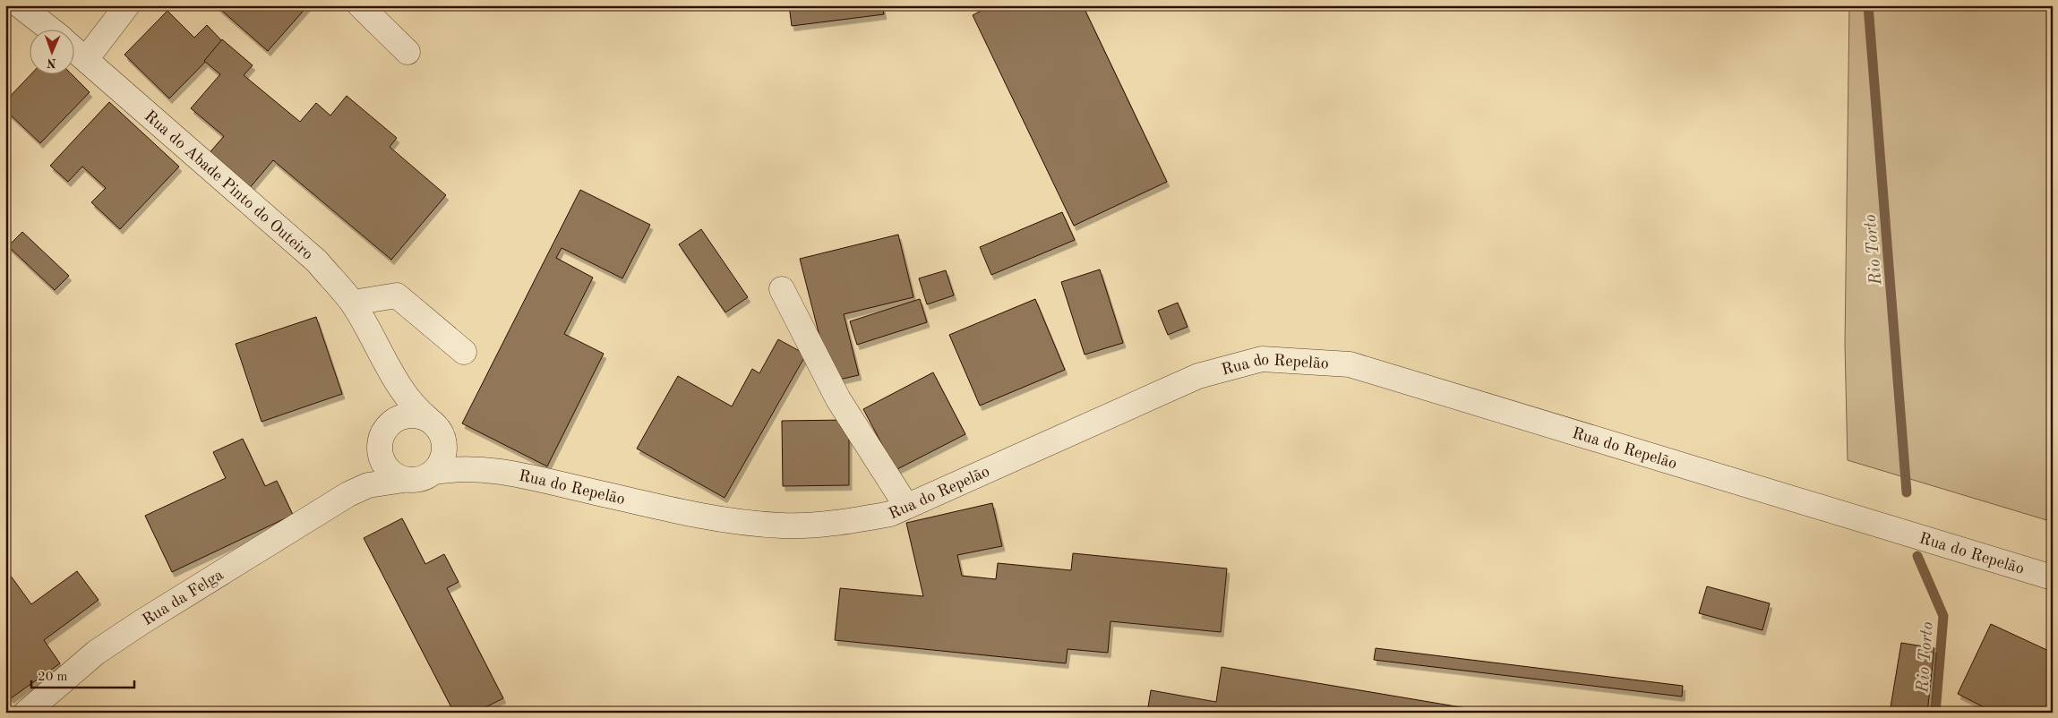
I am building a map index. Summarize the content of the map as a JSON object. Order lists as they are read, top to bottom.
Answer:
{
  "streets": {
    "street": ["Rua do Abade Pinto do Outeiro", "Rua do Repelão", "Rua da Felga"]
  },
  "crossings": [
    ["Rua do Abade Pinto do Outeiro", "Rua do Repelão"],
    ["Rua do Abade Pinto do Outeiro", "Rua da Felga"],
    ["Rua do Repelão", "Rua da Felga"]
  ],
  "water": ["Rio Torto"],
  "scale_bar": "20 m",
  "north": "bottom"
}
